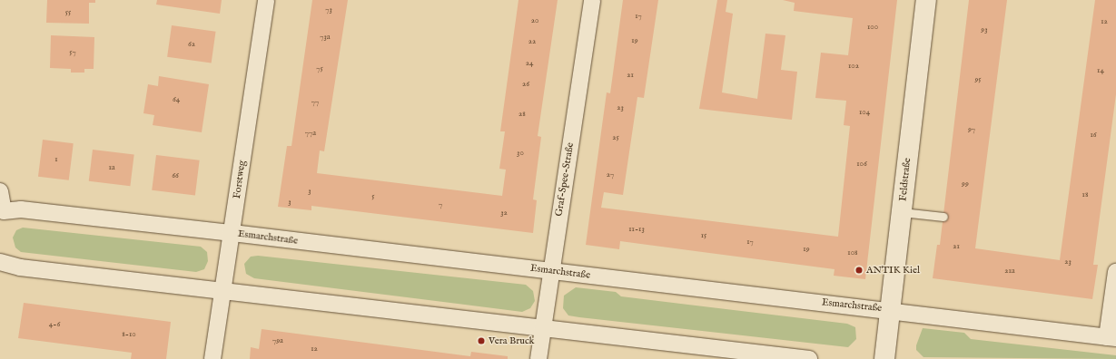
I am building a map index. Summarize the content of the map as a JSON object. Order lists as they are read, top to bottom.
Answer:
{
  "streets": {
    "street": [
      "Forstweg",
      "Graf-Spee-Straße",
      "Feldstraße",
      "Esmarchstraße"
    ]
  },
  "crossings": [
    ["Forstweg", "Esmarchstraße"],
    ["Graf-Spee-Straße", "Esmarchstraße"],
    ["Feldstraße", "Esmarchstraße"]
  ],
  "places": ["ANTIK Kiel", "Vera Bruck"],
  "house_numbers": [
    "73",
    "55",
    "17",
    "20",
    "12",
    "100",
    "93",
    "73a",
    "19",
    "22",
    "62",
    "57",
    "24",
    "102",
    "75",
    "14",
    "21",
    "95",
    "26",
    "64",
    "77",
    "23",
    "104",
    "28",
    "97",
    "77a",
    "16",
    "25",
    "30",
    "1",
    "106",
    "1a",
    "27",
    "66",
    "99",
    "3",
    "18",
    "5",
    "3",
    "7",
    "32",
    "11-13",
    "15",
    "17",
    "21",
    "19",
    "108",
    "23",
    "21a",
    "4-6",
    "8-10",
    "79a",
    "12"
  ]
}
